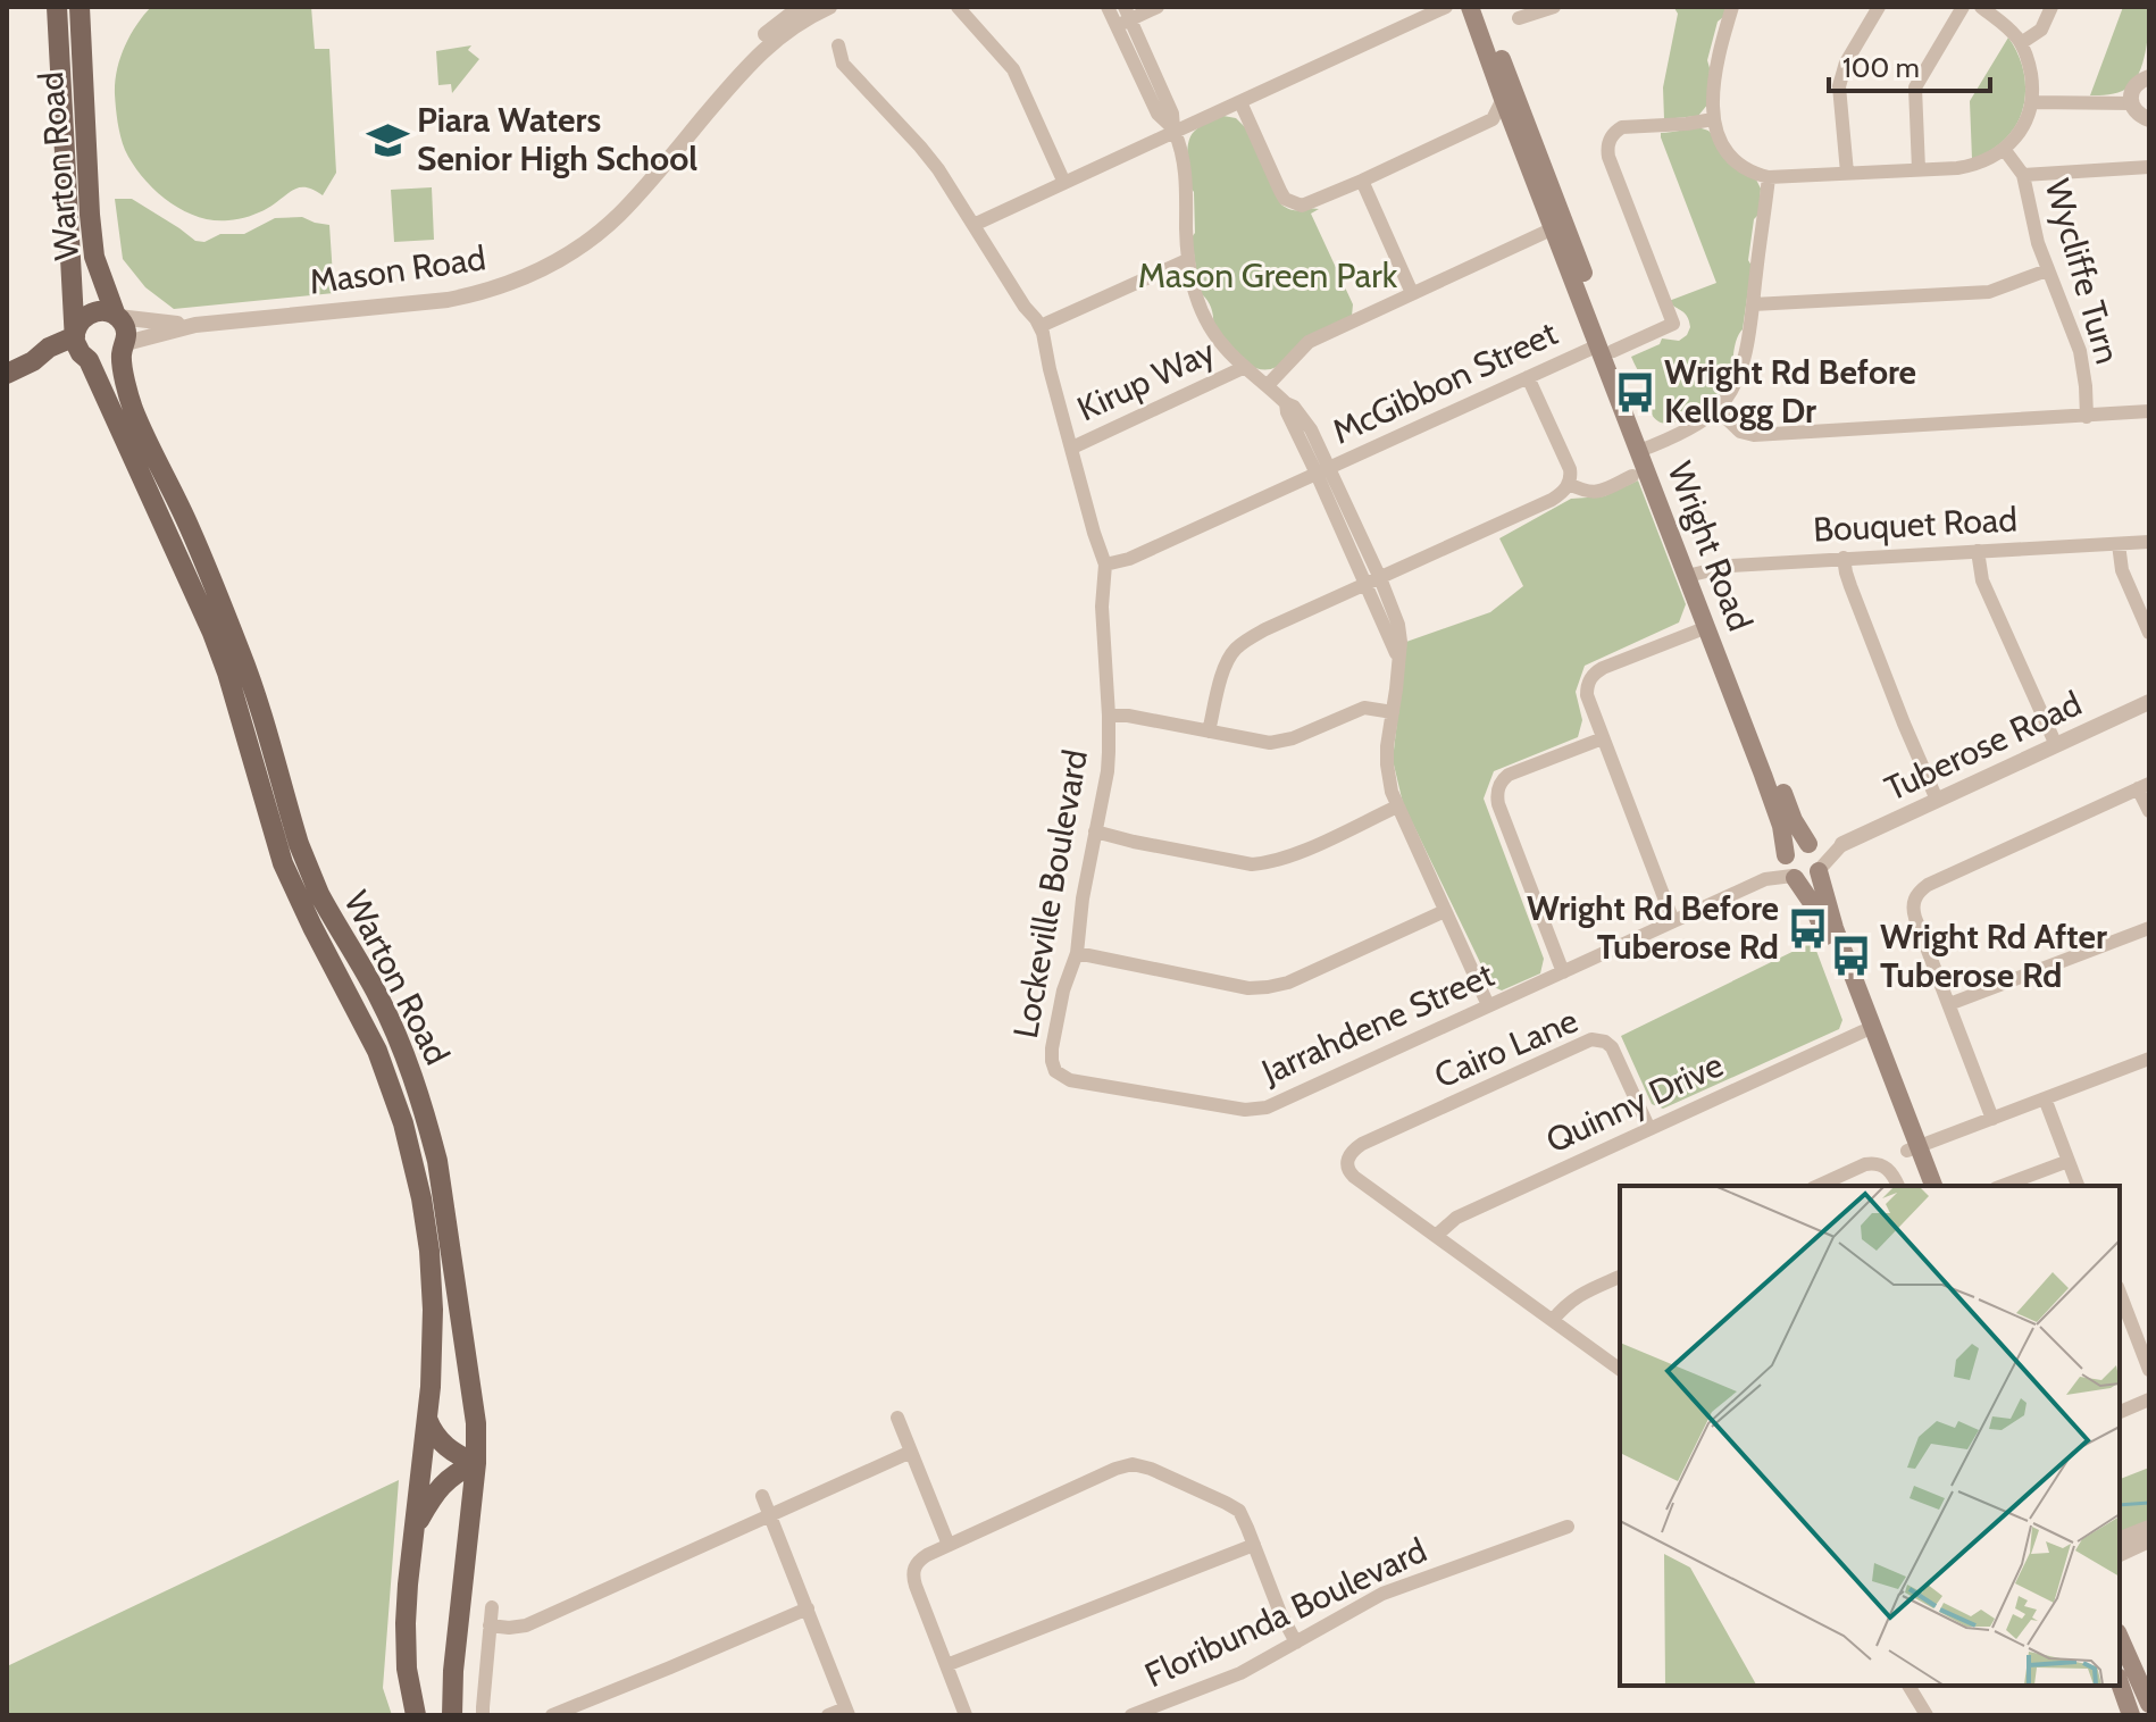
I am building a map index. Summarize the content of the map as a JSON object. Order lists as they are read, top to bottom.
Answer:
{
  "streets": {
    "main road": ["Warton Road", "Wright Road"],
    "street": [
      "Mason Road",
      "Wycliffe Turn",
      "Kirup Way",
      "McGibbon Street",
      "Bouquet Road",
      "Tuberose Road",
      "Lockeville Boulevard",
      "Jarrahdene Street",
      "Cairo Lane",
      "Quinny Drive",
      "Floribunda Boulevard"
    ]
  },
  "crossings": [
    ["Warton Road", "Mason Road"],
    ["Kirup Way", "Lockeville Boulevard"],
    ["McGibbon Street", "Wright Road"],
    ["McGibbon Street", "Lockeville Boulevard"],
    ["Bouquet Road", "Wright Road"],
    ["Wright Road", "Tuberose Road"],
    ["Wright Road", "Jarrahdene Street"],
    ["Wright Road", "Quinny Drive"],
    ["Tuberose Road", "Jarrahdene Street"],
    ["Lockeville Boulevard", "Jarrahdene Street"],
    ["Cairo Lane", "Quinny Drive"]
  ],
  "parks": ["Mason Green Park"],
  "places": {
    "school or university": ["Piara Waters Senior High School"],
    "bus stop": ["Wright Rd Before Kellogg Dr", "Wright Rd Before Tuberose Rd", "Wright Rd After Tuberose Rd"]
  },
  "scale_bar": "100 m"
}
